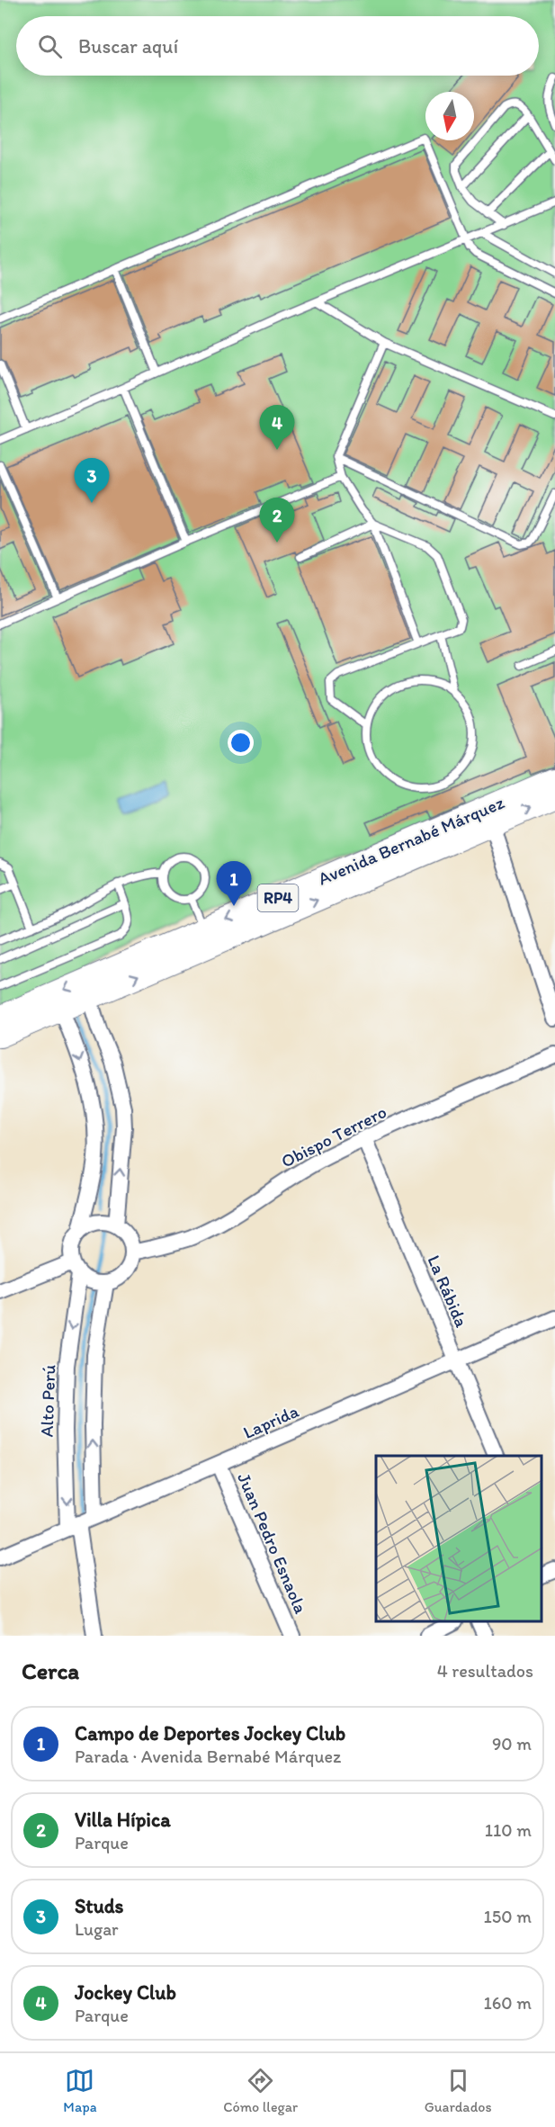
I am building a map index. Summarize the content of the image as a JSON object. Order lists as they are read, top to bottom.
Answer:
{
  "streets": {
    "main road": ["Avenida Bernabé Márquez", "RP4"],
    "street": [
      "Obispo Terrero",
      "La Rábida",
      "Alto Perú",
      "Laprida",
      "Juan Pedro Esnaola"
    ]
  },
  "crossings": [
    ["Obispo Terrero", "La Rábida"],
    ["Obispo Terrero", "Alto Perú"],
    ["La Rábida", "Laprida"],
    ["Alto Perú", "Laprida"],
    ["Laprida", "Juan Pedro Esnaola"]
  ],
  "north": "bottom",
  "page": {
    "search": "Buscar aquí",
    "pins": [
      "4",
      "3",
      "2",
      "1"
    ],
    "heading": ["Cerca", "4 resultados"],
    "list": [
      {
        "mark": "1",
        "name": "Campo de Deportes Jockey Club",
        "note": "Parada · Avenida Bernabé Márquez",
        "value": "90 m"
      },
      {
        "mark": "2",
        "name": "Villa Hípica",
        "note": "Parque",
        "value": "110 m"
      },
      {
        "mark": "3",
        "name": "Studs",
        "note": "Lugar",
        "value": "150 m"
      },
      {
        "mark": "4",
        "name": "Jockey Club",
        "note": "Parque",
        "value": "160 m"
      }
    ],
    "nav": ["Mapa", "Cómo llegar", "Guardados"]
  }
}
